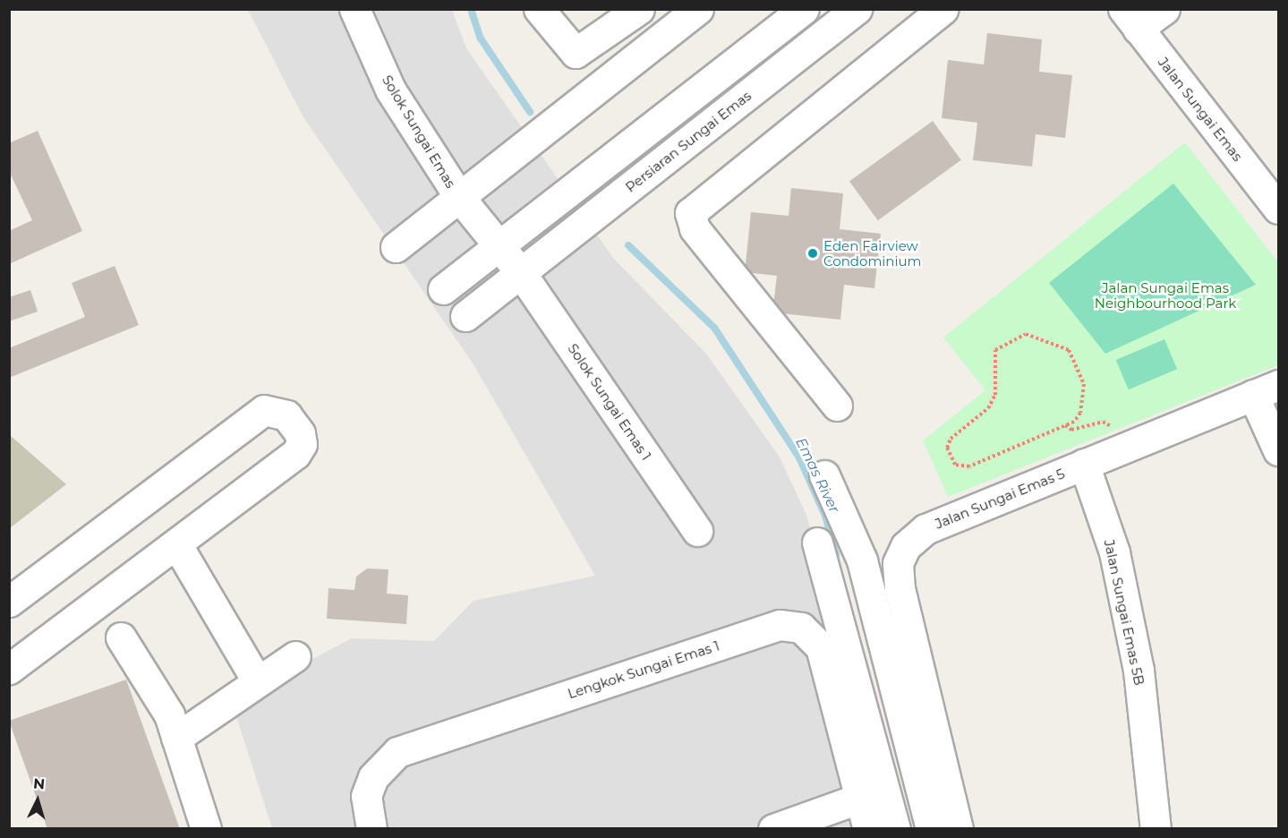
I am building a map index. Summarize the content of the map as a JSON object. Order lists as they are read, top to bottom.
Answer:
{
  "streets": {
    "street": [
      "Jalan Sungai Emas",
      "Solok Sungai Emas",
      "Persiaran Sungai Emas",
      "Solok Sungai Emas 1",
      "Jalan Sungai Emas 5",
      "Jalan Sungai Emas 5B",
      "Lengkok Sungai Emas 1"
    ]
  },
  "crossings": [
    ["Solok Sungai Emas", "Persiaran Sungai Emas"],
    ["Solok Sungai Emas", "Solok Sungai Emas 1"],
    ["Persiaran Sungai Emas", "Solok Sungai Emas 1"],
    ["Jalan Sungai Emas 5", "Jalan Sungai Emas 5B"]
  ],
  "water": ["Emas River"],
  "parks": ["Jalan Sungai Emas Neighbourhood Park"],
  "places": ["Eden Fairview Condominium"],
  "north": "top"
}
